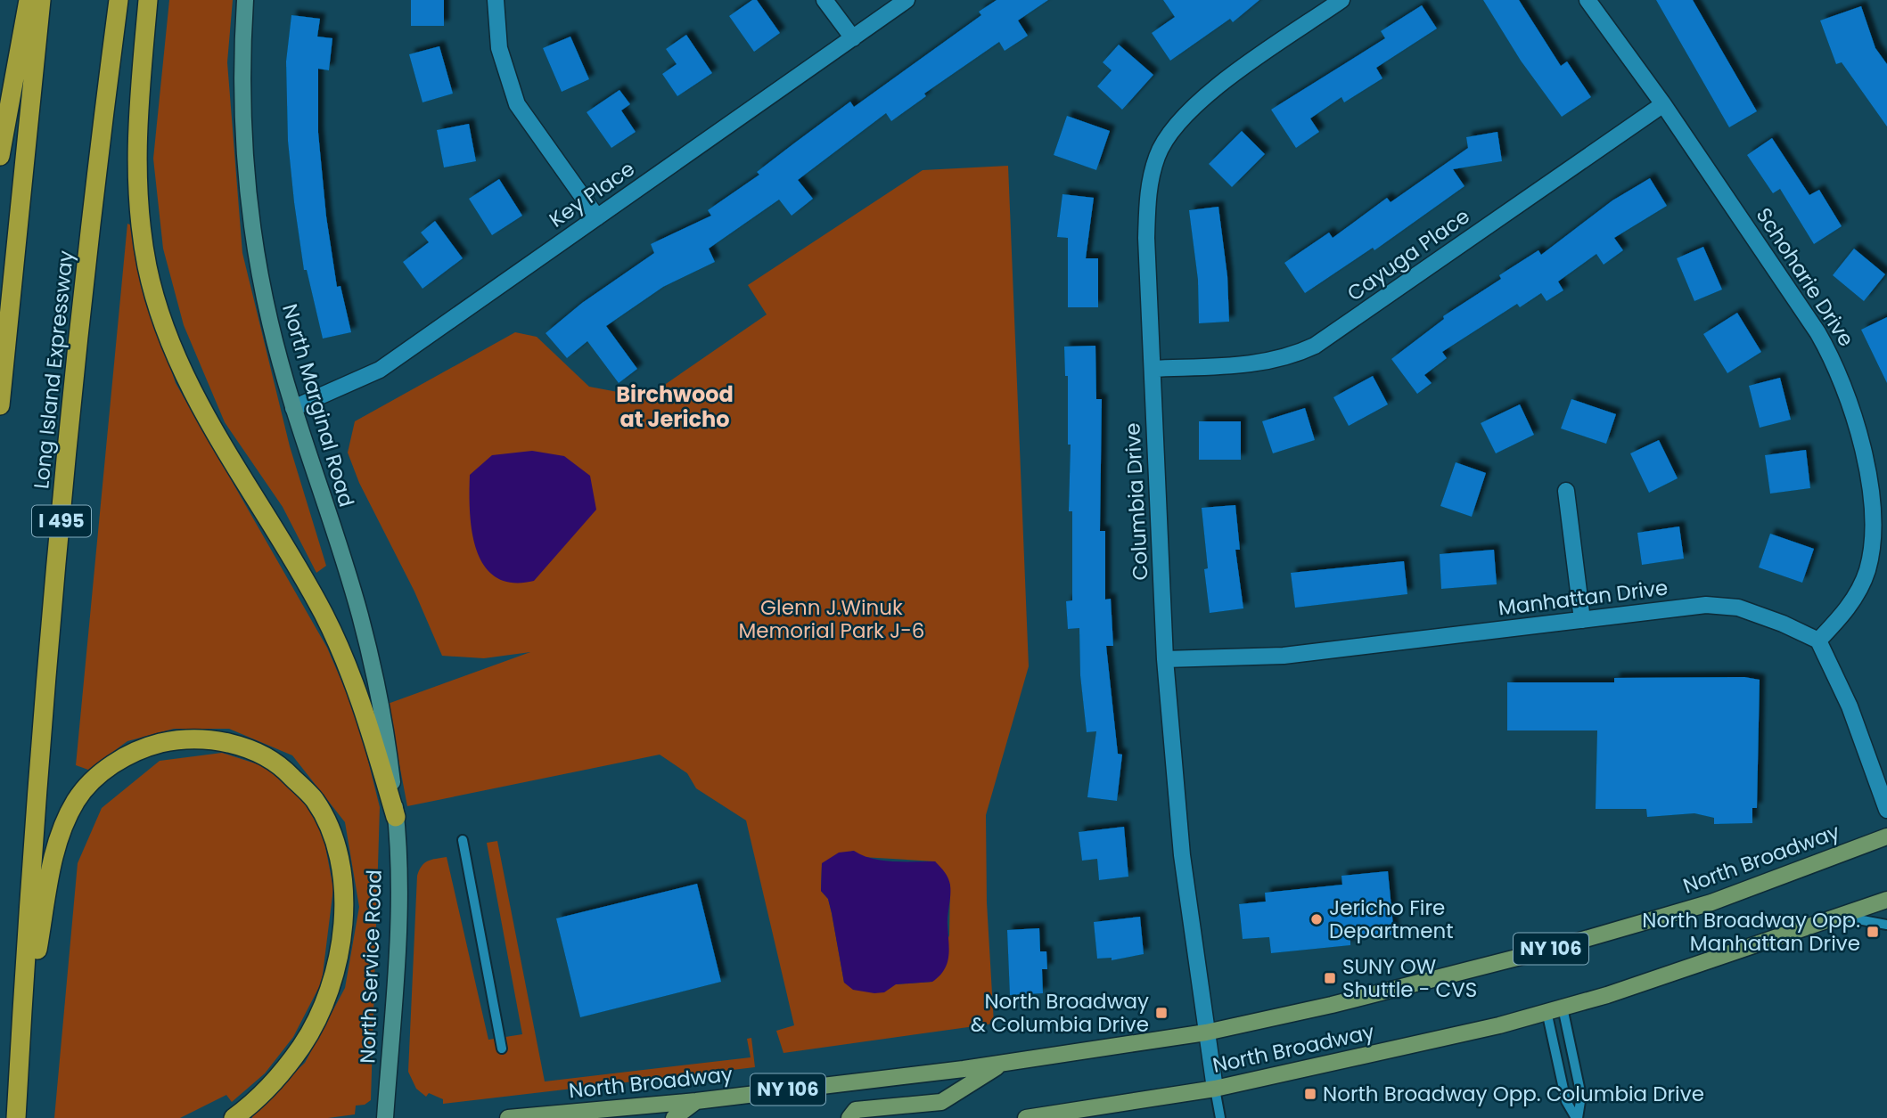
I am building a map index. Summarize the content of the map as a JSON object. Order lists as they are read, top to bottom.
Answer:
{
  "streets": {
    "highway": ["Long Island Expressway", "I 495"],
    "main road": [
      "North Marginal Road",
      "North Broadway",
      "NY 106",
      "North Service Road"
    ],
    "street": [
      "Key Place",
      "Cayuga Place",
      "Schoharie Drive",
      "Columbia Drive",
      "Manhattan Drive"
    ]
  },
  "crossings": [
    ["Key Place", "North Marginal Road"],
    ["Cayuga Place", "Schoharie Drive"],
    ["Cayuga Place", "Columbia Drive"],
    ["Schoharie Drive", "Manhattan Drive"],
    ["North Marginal Road", "North Service Road"],
    ["Columbia Drive", "Manhattan Drive"],
    ["Columbia Drive", "North Broadway"]
  ],
  "districts": ["Birchwood at Jericho"],
  "parks": ["Glenn J.Winuk Memorial Park J-6"],
  "places": {
    "other": ["Jericho Fire Department"],
    "transit": [
      "North Broadway Opp. Manhattan Drive",
      "SUNY OW Shuttle - CVS",
      "North Broadway & Columbia Drive",
      "North Broadway Opp. Columbia Drive"
    ]
  }
}
